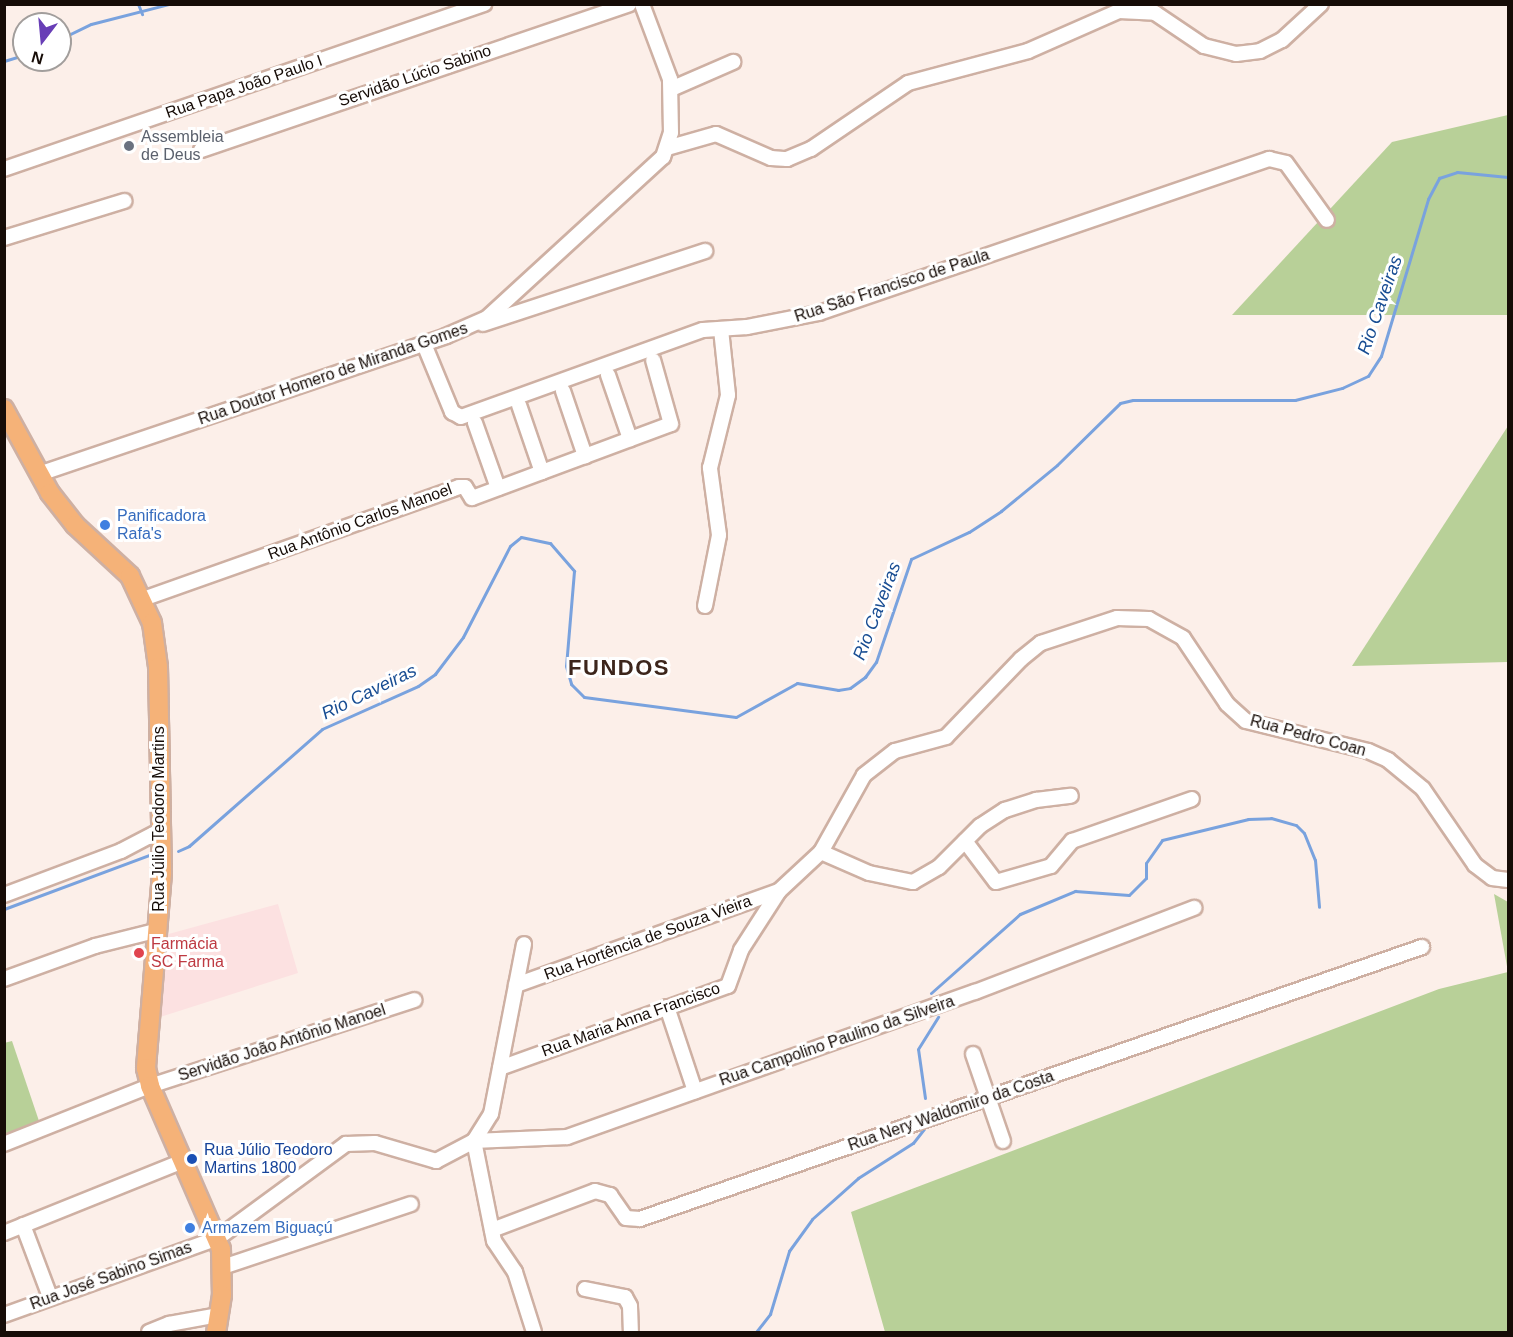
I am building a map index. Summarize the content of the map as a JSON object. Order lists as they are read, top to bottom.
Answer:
{
  "streets": {
    "main road": ["Rua Júlio Teodoro Martins"],
    "street": [
      "Servidão Lúcio Sabino",
      "Rua Papa João Paulo I",
      "Rua São Francisco de Paula",
      "Rua Doutor Homero de Miranda Gomes",
      "Rua Antônio Carlos Manoel",
      "Rua Pedro Coan",
      "Rua Hortência de Souza Vieira",
      "Rua Maria Anna Francisco",
      "Rua Campolino Paulino da Silveira",
      "Servidão João Antônio Manoel",
      "Rua Nery Waldomiro da Costa",
      "Rua José Sabino Simas"
    ]
  },
  "crossings": [
    ["Rua São Francisco de Paula", "Rua Doutor Homero de Miranda Gomes"],
    ["Rua Doutor Homero de Miranda Gomes", "Rua Júlio Teodoro Martins"],
    ["Rua Antônio Carlos Manoel", "Rua Júlio Teodoro Martins"],
    ["Rua Pedro Coan", "Rua Hortência de Souza Vieira"],
    ["Rua Pedro Coan", "Rua Maria Anna Francisco"],
    ["Rua Júlio Teodoro Martins", "Servidão João Antônio Manoel"],
    ["Rua Júlio Teodoro Martins", "Rua José Sabino Simas"],
    ["Rua Hortência de Souza Vieira", "Rua Maria Anna Francisco"],
    ["Rua Campolino Paulino da Silveira", "Rua José Sabino Simas"]
  ],
  "districts": ["FUNDOS"],
  "water": ["Rio Caveiras"],
  "places": [
    "Assembleia de Deus",
    "Panificadora Rafa's",
    "Farmácia SC Farma",
    "Rua Júlio Teodoro Martins 1800",
    "Armazem Biguaçú"
  ],
  "north": "bottom"
}
